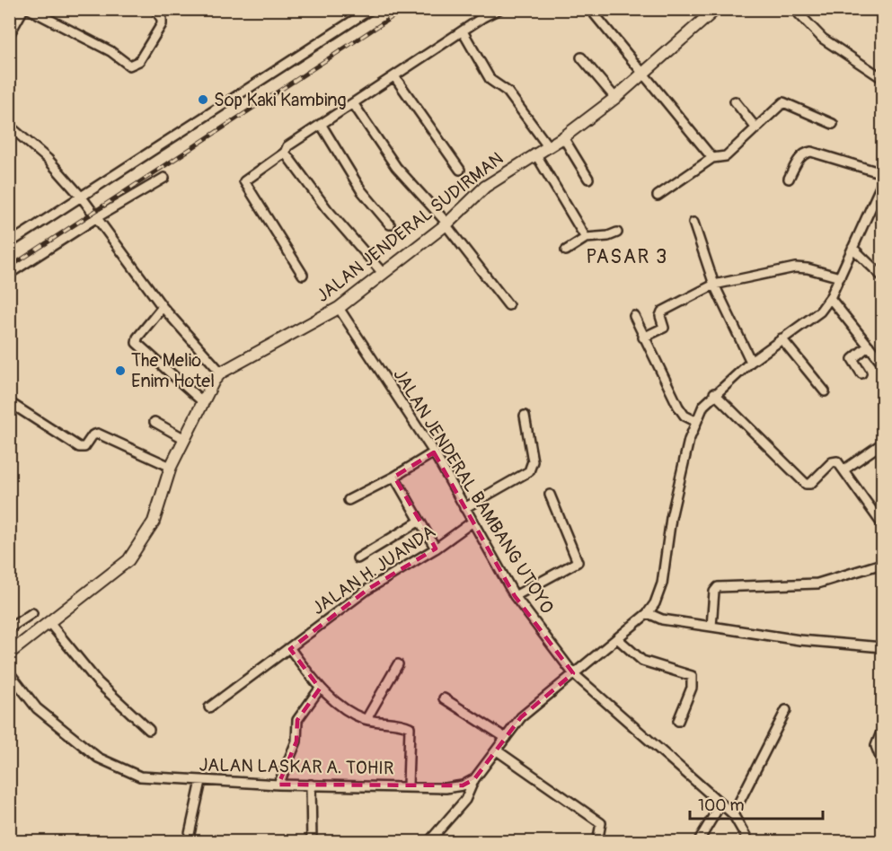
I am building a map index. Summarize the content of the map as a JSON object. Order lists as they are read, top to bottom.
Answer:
{
  "streets": {
    "main road": ["JALAN JENDERAL SUDIRMAN"],
    "street": ["JALAN JENDERAL BAMBANG UTOYO", "JALAN H. JUANDA", "JALAN LASKAR A. TOHIR"]
  },
  "crossings": [
    ["JALAN JENDERAL SUDIRMAN", "JALAN JENDERAL BAMBANG UTOYO"],
    ["JALAN JENDERAL BAMBANG UTOYO", "JALAN H. JUANDA"]
  ],
  "districts": ["PASAR 3"],
  "places": ["Sop Kaki Kambing", "The Melio Enim Hotel"],
  "scale_bar": "100 m"
}
